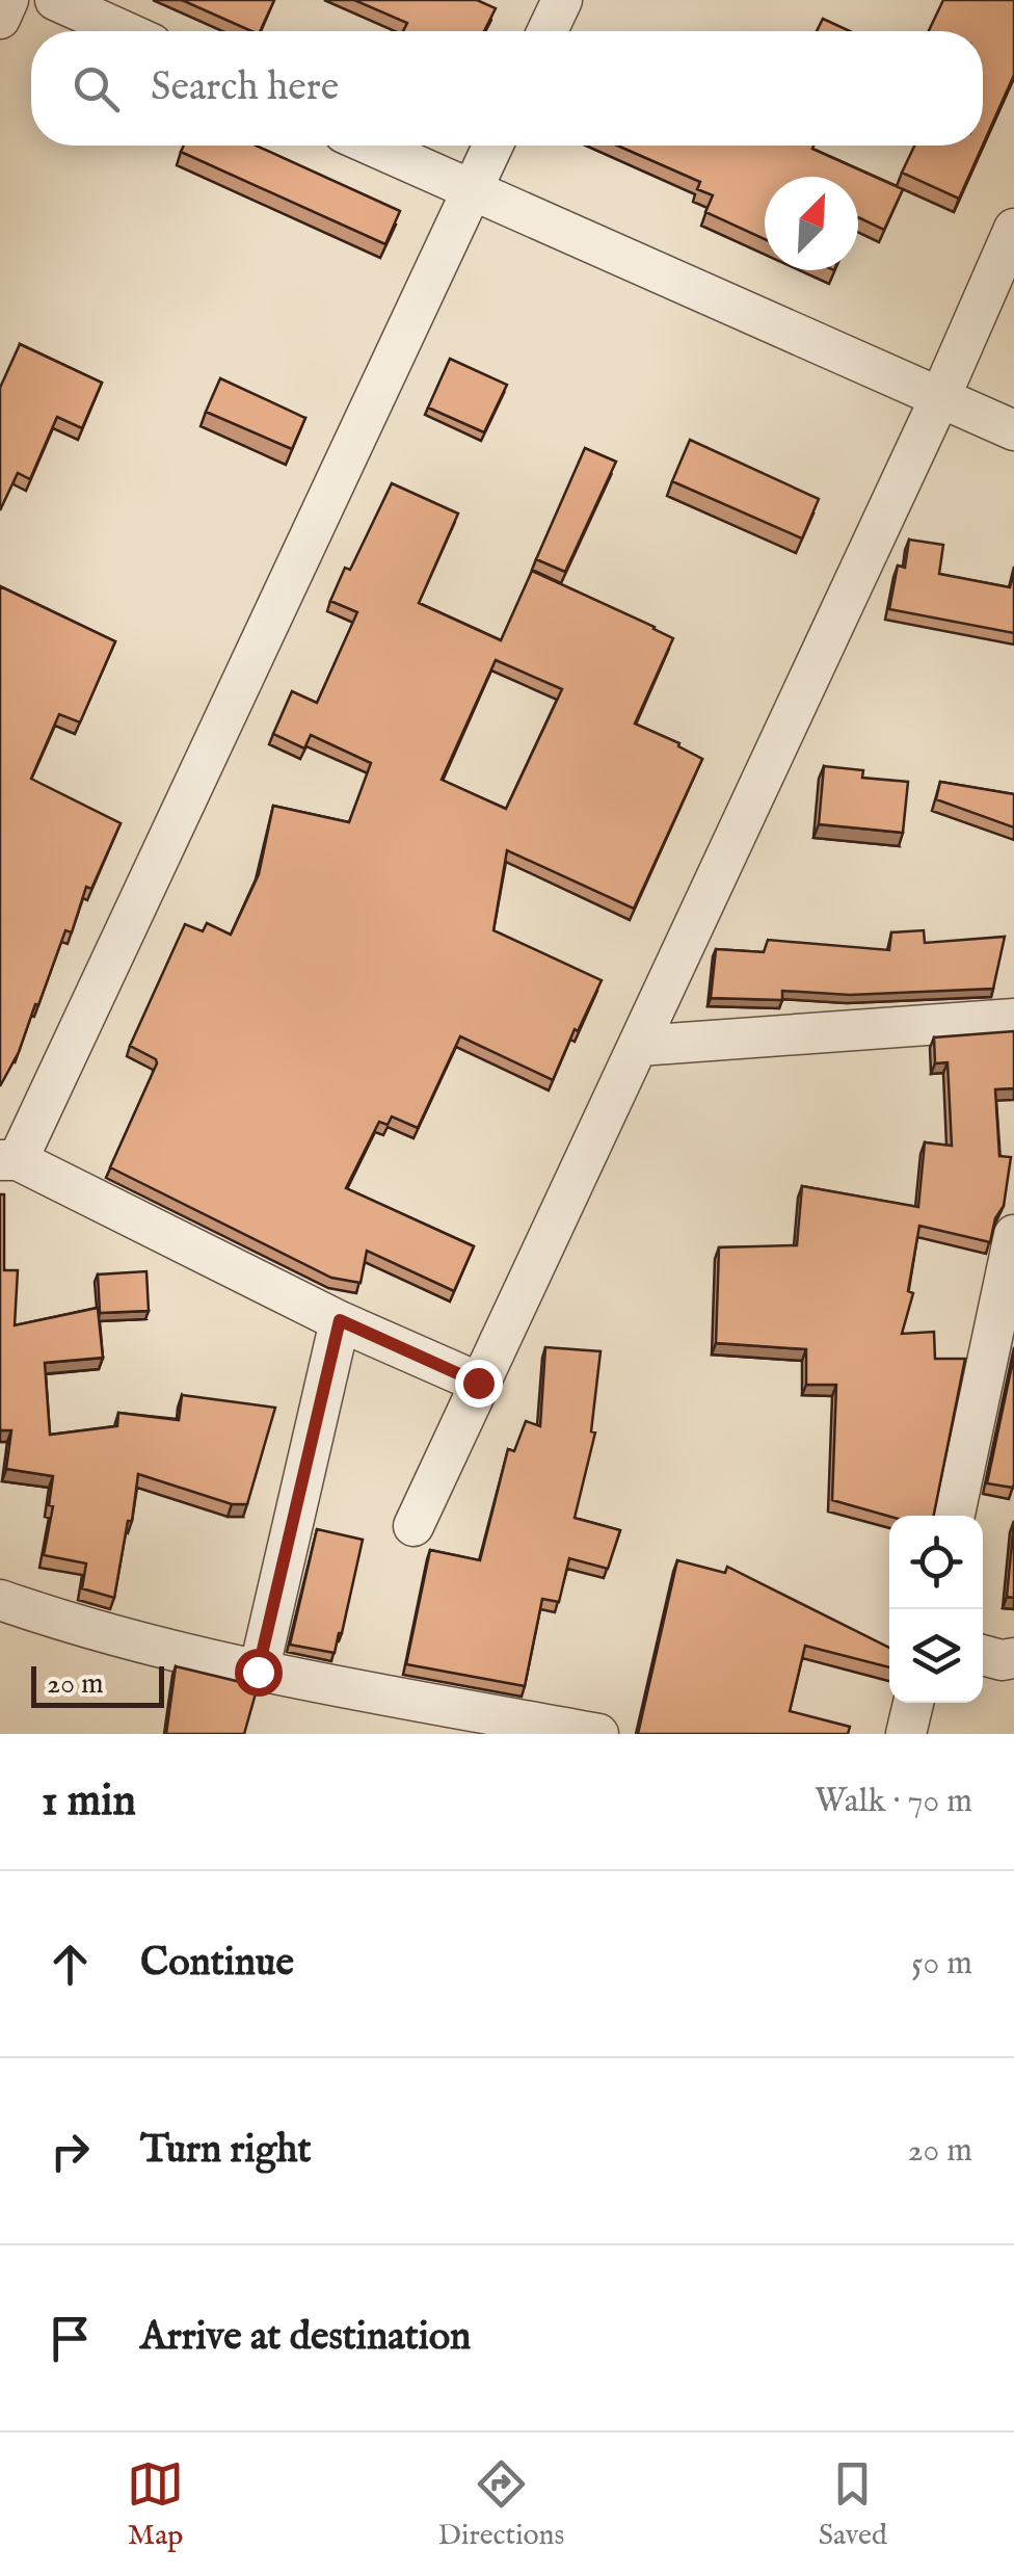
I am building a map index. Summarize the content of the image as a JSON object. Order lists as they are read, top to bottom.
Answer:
{
  "scale_bar": "20 m",
  "north": "top right",
  "page": {
    "search": "Search here",
    "scale": "20 m",
    "heading": ["1 min", "Walk · 70 m"],
    "list": [
      ["Continue", "50 m"],
      ["Turn right", "20 m"],
      "Arrive at destination"
    ],
    "nav": ["Map", "Directions", "Saved"]
  }
}
